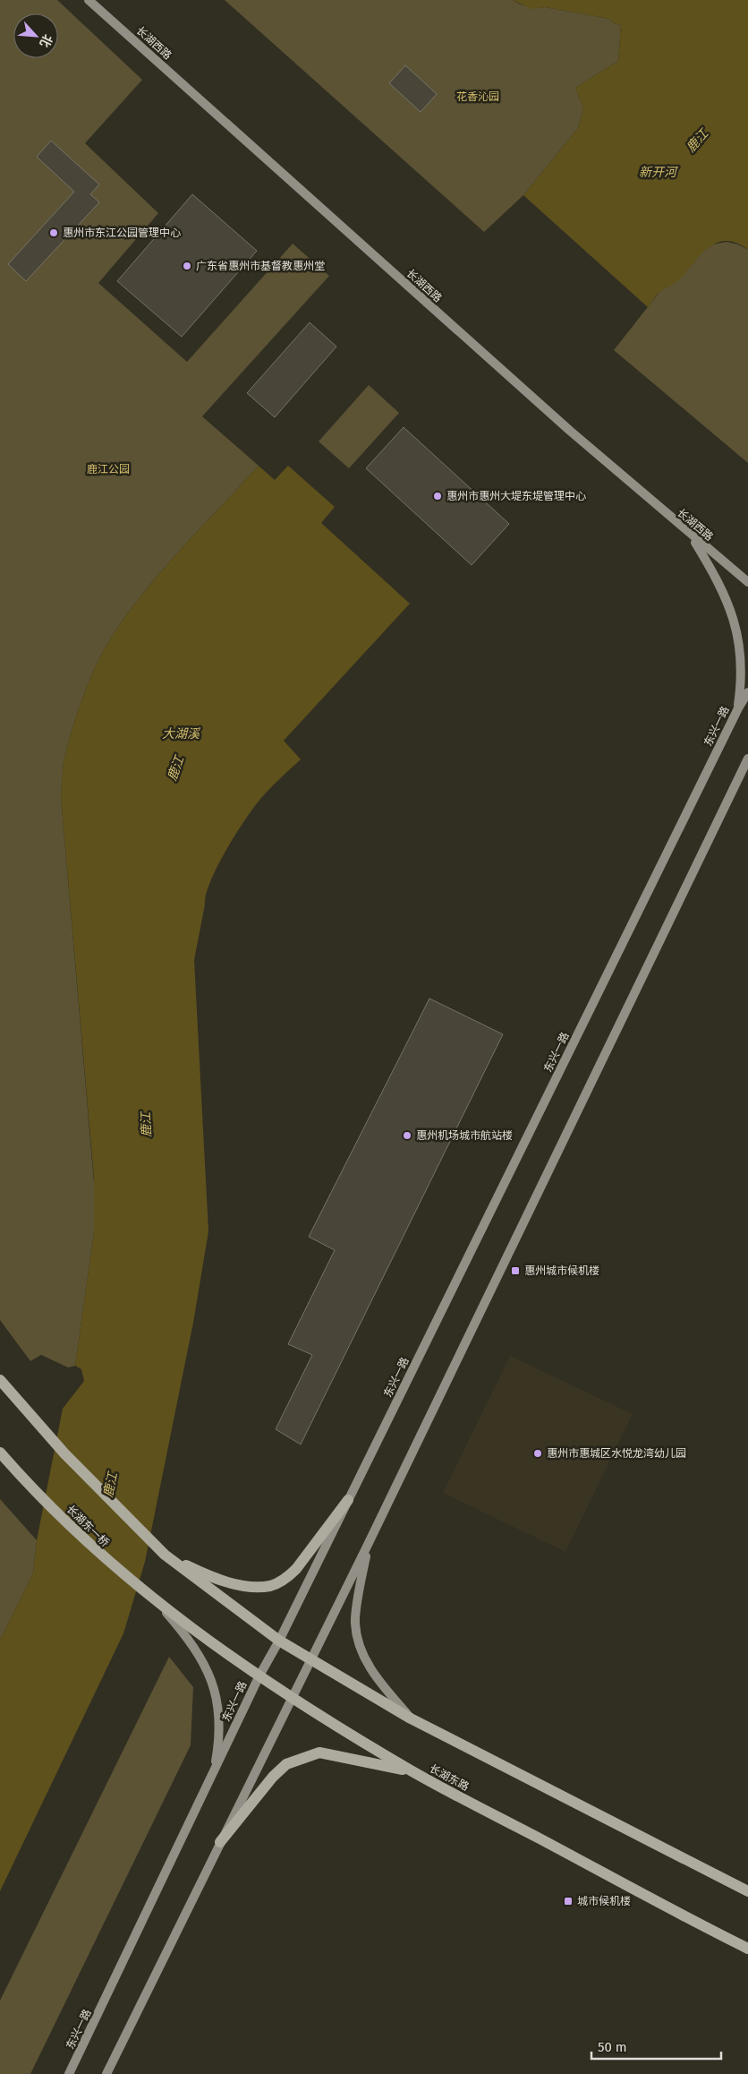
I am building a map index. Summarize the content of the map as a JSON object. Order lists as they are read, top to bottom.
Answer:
{
  "streets": {
    "main road": ["长湖东一桥", "长湖东路"],
    "street": ["长湖西路", "东兴一路"]
  },
  "crossings": [
    ["东兴一路", "长湖东路"],
    ["长湖东一桥", "长湖东路"]
  ],
  "water": ["鹿江", "新开河", "大湖溪"],
  "parks": ["花香沁园", "鹿江公园"],
  "places": {
    "other": [
      "惠州市东江公园管理中心",
      "广东省惠州市基督教惠州堂",
      "惠州市惠州大堤东堤管理中心",
      "惠州机场城市航站楼",
      "惠州市惠城区水悦龙湾幼儿园"
    ],
    "transit": ["惠州城市候机楼", "城市候机楼"]
  },
  "scale_bar": "50 m",
  "north": "bottom right"
}
